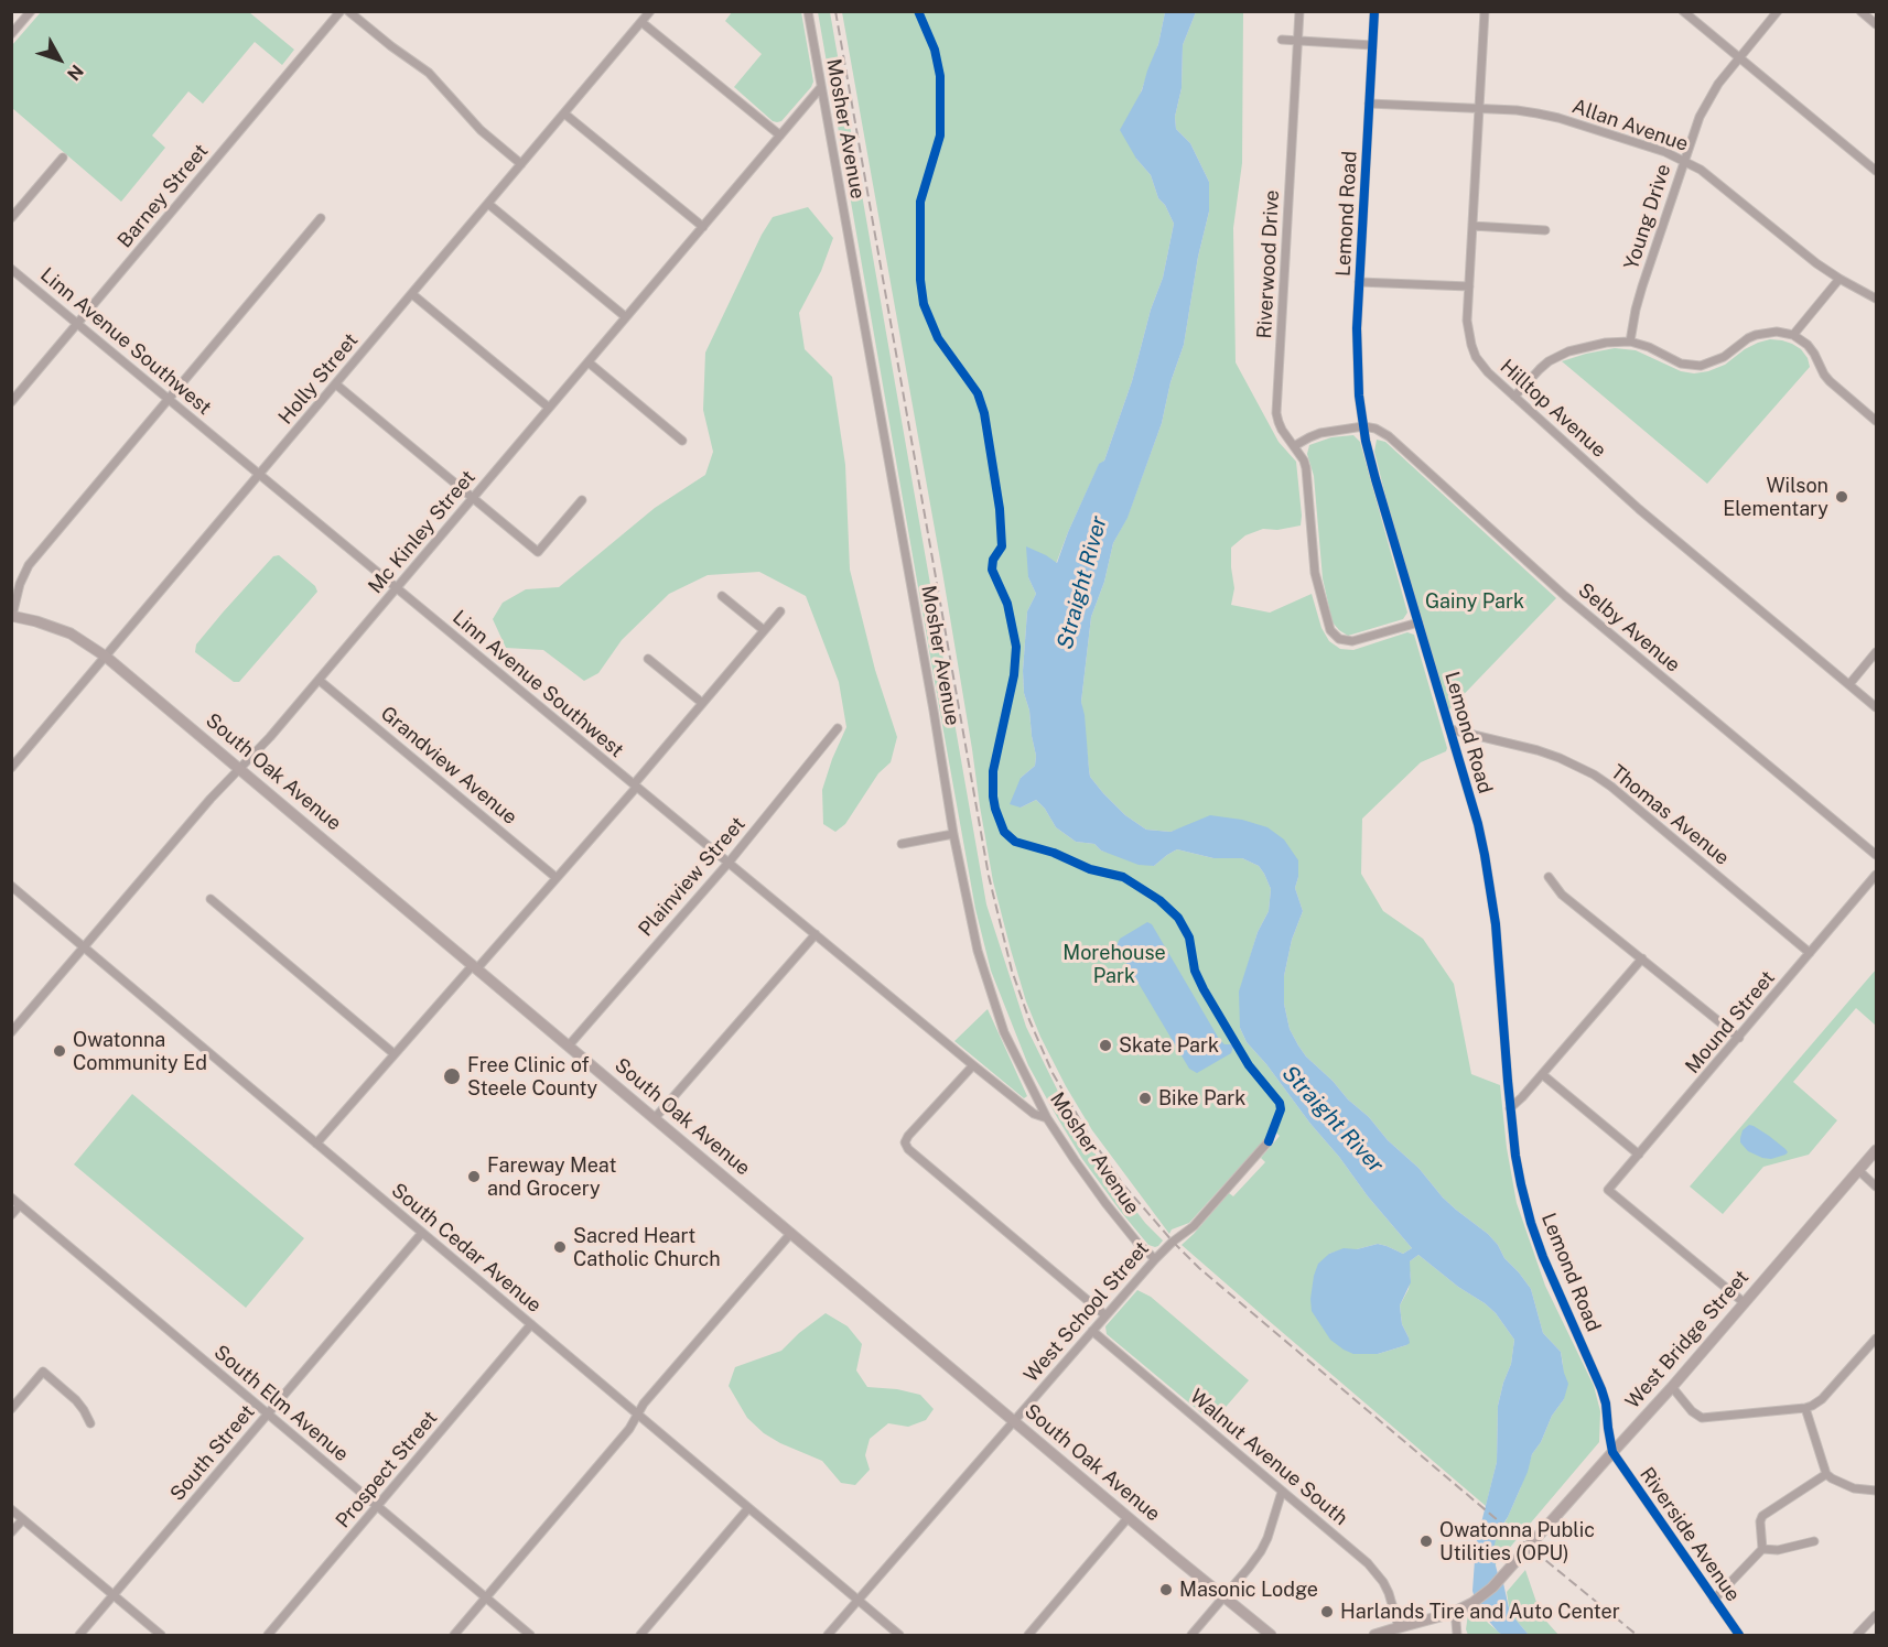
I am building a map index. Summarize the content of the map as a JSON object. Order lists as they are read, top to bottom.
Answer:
{
  "streets": {
    "main road": ["South Oak Avenue", "West Bridge Street"],
    "street": [
      "Allan Avenue",
      "Mosher Avenue",
      "Barney Street",
      "Lemond Road",
      "Young Drive",
      "Riverwood Drive",
      "Linn Avenue Southwest",
      "Holly Street",
      "Hilltop Avenue",
      "Mc Kinley Street",
      "Selby Avenue",
      "Grandview Avenue",
      "Thomas Avenue",
      "Plainview Street",
      "Mound Street",
      "South Cedar Avenue",
      "West School Street",
      "South Elm Avenue",
      "South Street",
      "Walnut Avenue South",
      "Prospect Street",
      "Riverside Avenue"
    ]
  },
  "crossings": [
    ["Allan Avenue", "Lemond Road"],
    ["Allan Avenue", "Young Drive"],
    ["Allan Avenue", "Hilltop Avenue"],
    ["Mosher Avenue", "Linn Avenue Southwest"],
    ["Mosher Avenue", "Mc Kinley Street"],
    ["Mosher Avenue", "West School Street"],
    ["Barney Street", "Linn Avenue Southwest"],
    ["Lemond Road", "Riverwood Drive"],
    ["Lemond Road", "Selby Avenue"],
    ["Lemond Road", "Thomas Avenue"],
    ["Lemond Road", "West Bridge Street"],
    ["Lemond Road", "Riverside Avenue"],
    ["Linn Avenue Southwest", "Holly Street"],
    ["Linn Avenue Southwest", "Mc Kinley Street"],
    ["Linn Avenue Southwest", "Plainview Street"],
    ["Holly Street", "South Oak Avenue"],
    ["Mc Kinley Street", "Grandview Avenue"],
    ["Mc Kinley Street", "South Oak Avenue"],
    ["Mc Kinley Street", "South Cedar Avenue"],
    ["South Oak Avenue", "Plainview Street"],
    ["South Oak Avenue", "West School Street"],
    ["Thomas Avenue", "Mound Street"],
    ["Mound Street", "West Bridge Street"],
    ["South Cedar Avenue", "West School Street"],
    ["South Cedar Avenue", "South Street"],
    ["South Cedar Avenue", "Prospect Street"],
    ["West School Street", "Walnut Avenue South"],
    ["West Bridge Street", "Walnut Avenue South"],
    ["West Bridge Street", "Riverside Avenue"],
    ["South Elm Avenue", "South Street"],
    ["South Elm Avenue", "Prospect Street"]
  ],
  "water": ["Straight River"],
  "parks": ["Gainy Park", "Morehouse Park"],
  "places": [
    "Wilson Elementary",
    "Skate Park",
    "Owatonna Community Ed",
    "Free Clinic of Steele County",
    "Bike Park",
    "Fareway Meat and Grocery",
    "Sacred Heart Catholic Church",
    "Owatonna Public Utilities (OPU)",
    "Masonic Lodge",
    "Harlands Tire and Auto Center"
  ],
  "north": "bottom right"
}
